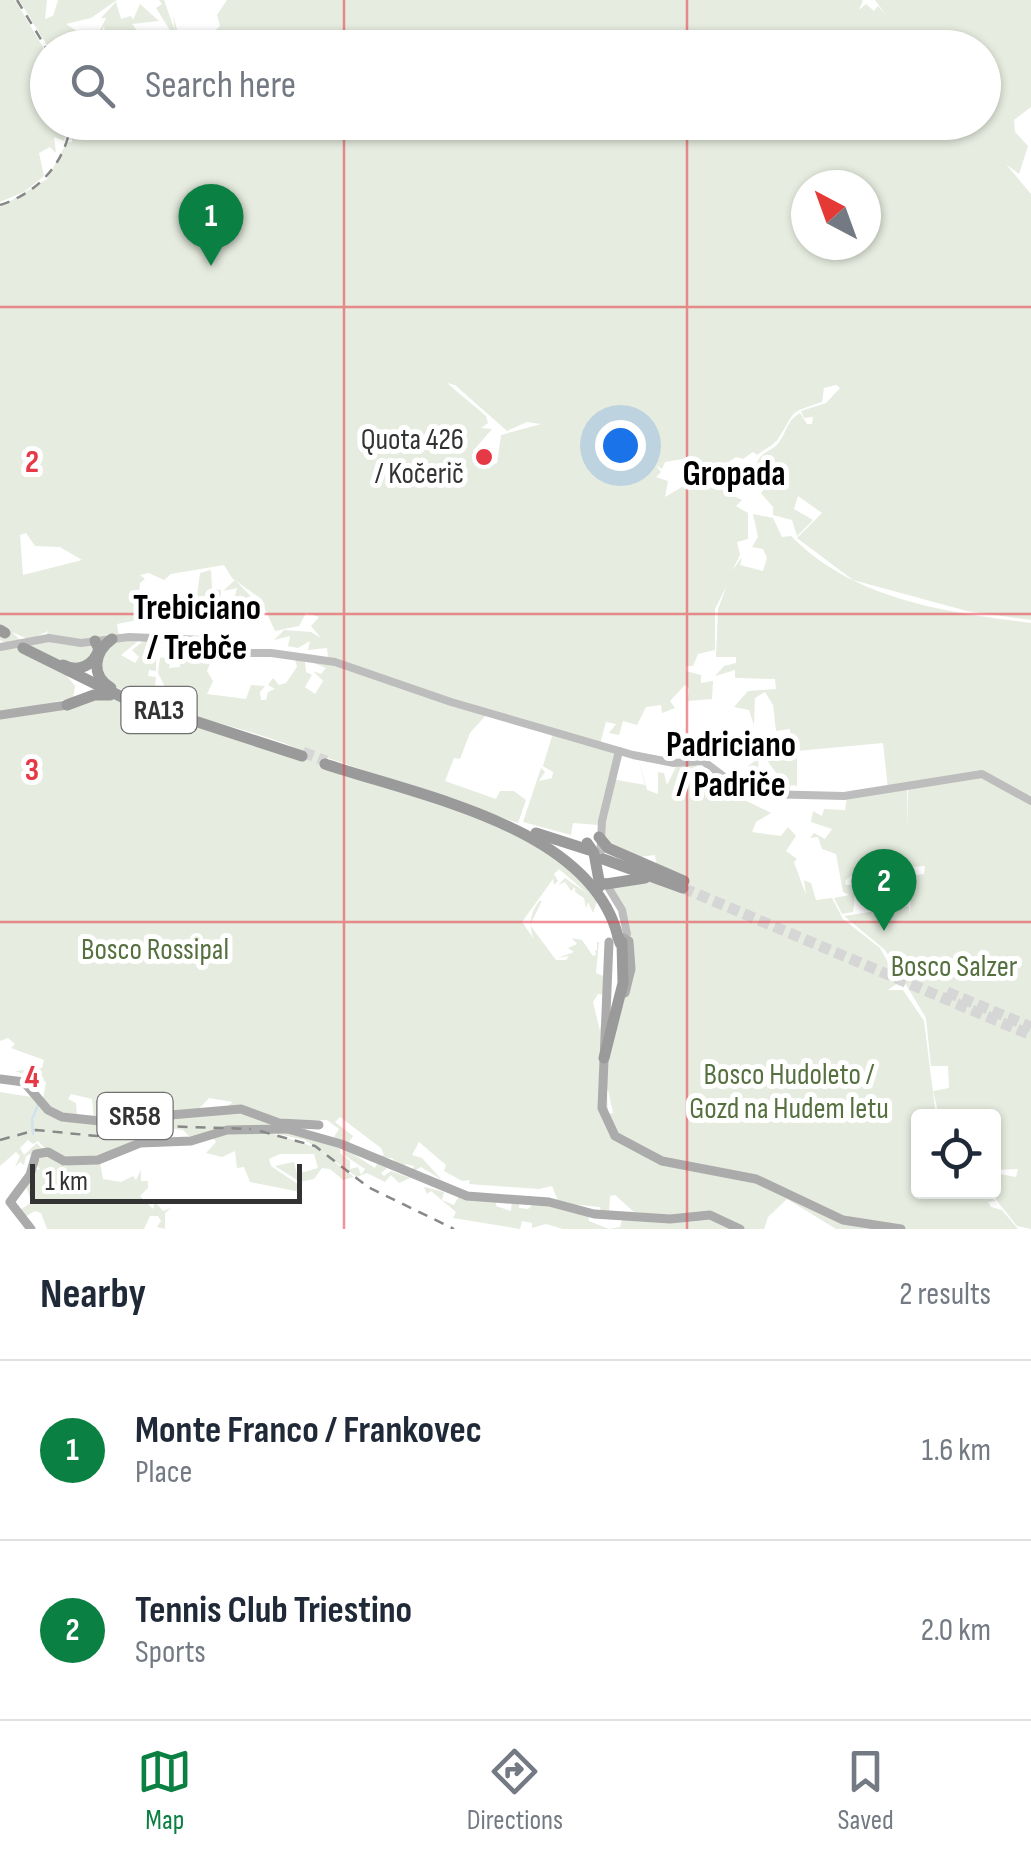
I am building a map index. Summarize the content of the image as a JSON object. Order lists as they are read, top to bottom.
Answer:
{
  "streets": {
    "highway": ["RA13"],
    "main road": ["SR58"]
  },
  "districts": ["Gropada", "Trebiciano / Trebče", "Padriciano / Padriče"],
  "parks": ["Bosco Rossipal", "Bosco Salzer", "Bosco Hudoleto / Gozd na Hudem letu"],
  "places": ["Quota 426 / Kočerič"],
  "scale_bar": "1 km",
  "north": "top left",
  "page": {
    "search": "Search here",
    "pins": ["1", "2"],
    "scale": "1 km",
    "heading": ["Nearby", "2 results"],
    "list": [
      {
        "mark": "1",
        "name": "Monte Franco / Frankovec",
        "note": "Place",
        "value": "1.6 km"
      },
      {
        "mark": "2",
        "name": "Tennis Club Triestino",
        "note": "Sports",
        "value": "2.0 km"
      }
    ],
    "nav": ["Map", "Directions", "Saved"]
  },
  "grid": {
    "rows": ["2", "3", "4"]
  }
}
